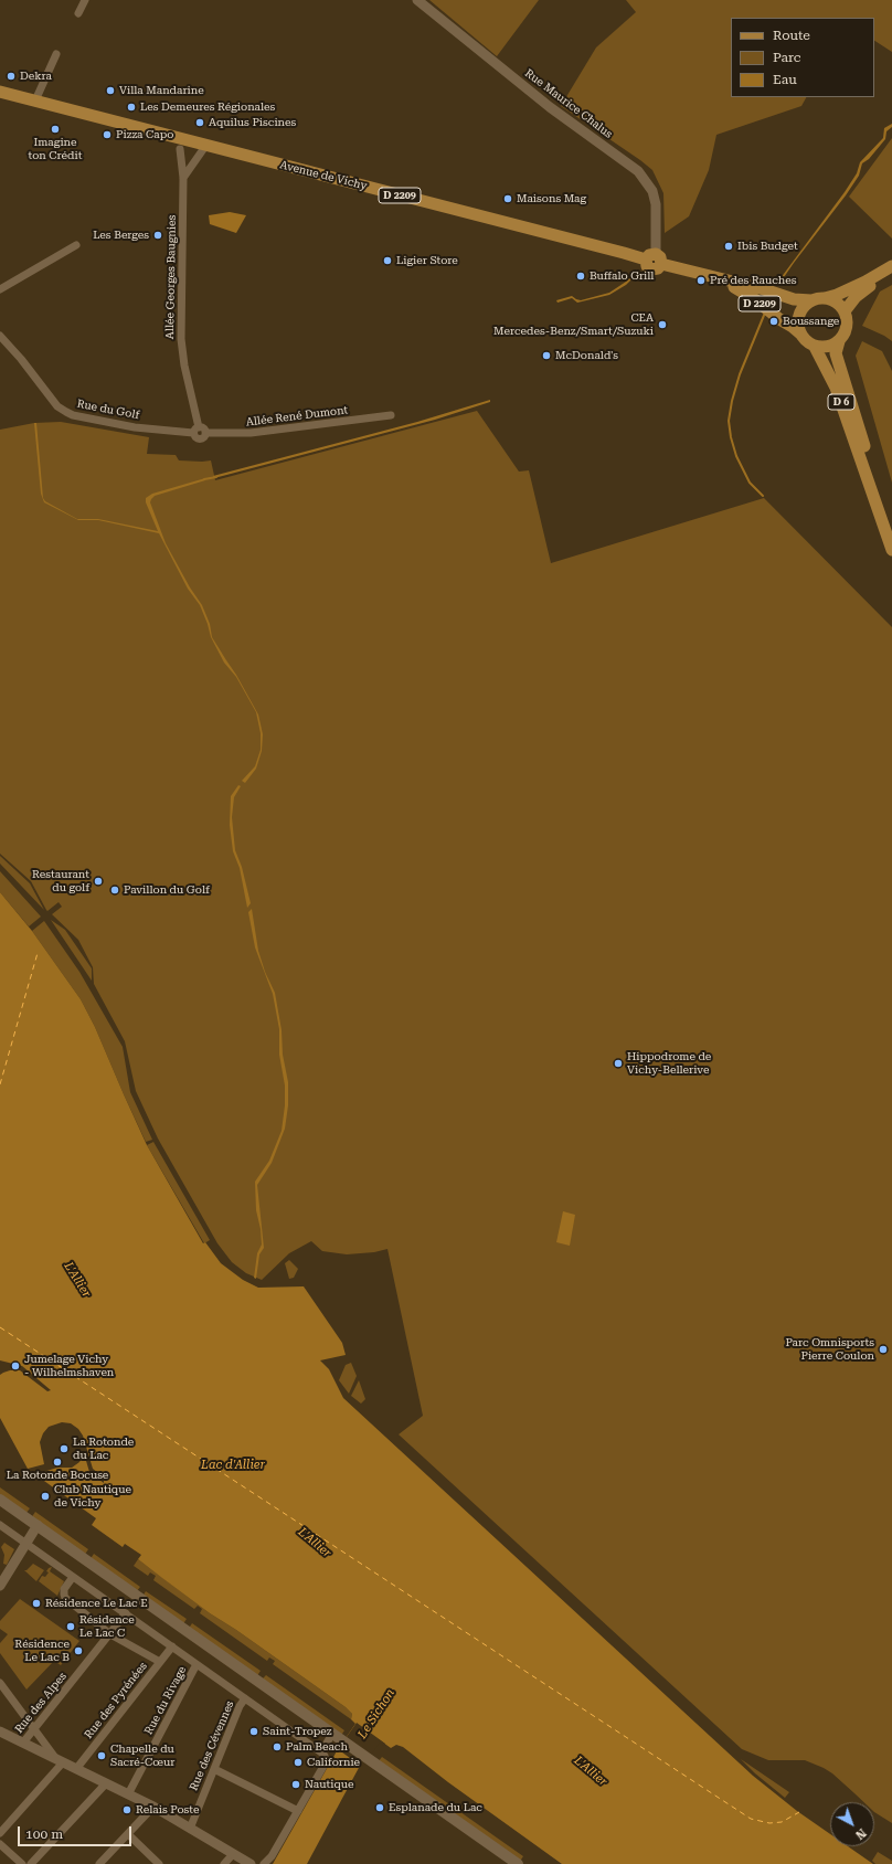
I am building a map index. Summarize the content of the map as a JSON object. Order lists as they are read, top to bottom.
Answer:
{
  "streets": {
    "main road": ["Avenue de Vichy", "D 2209", "D 6"],
    "street": [
      "Rue Maurice Chalus",
      "Allée Georges Baugnies",
      "Rue du Golf",
      "Allée René Dumont",
      "Rue des Pyrénées",
      "Rue du Rivage",
      "Rue des Alpes",
      "Rue des Cévennes"
    ]
  },
  "crossings": [
    ["Rue Maurice Chalus", "Avenue de Vichy"],
    ["Avenue de Vichy", "D 6"],
    ["Allée Georges Baugnies", "Rue du Golf"],
    ["Allée Georges Baugnies", "Allée René Dumont"],
    ["Rue du Golf", "Allée René Dumont"]
  ],
  "water": ["L'Allier", "Lac d'Allier", "Le Sichon"],
  "places": [
    "Dekra",
    "Villa Mandarine",
    "Les Demeures Régionales",
    "Aquilus Piscines",
    "Imagine ton Crédit",
    "Pizza Capo",
    "Maisons Mag",
    "Les Berges",
    "Ibis Budget",
    "Ligier Store",
    "Buffalo Grill",
    "Pré des Rauches",
    "Boussange",
    "CEA Mercedes-Benz/Smart/Suzuki",
    "McDonald's",
    "Restaurant du golf",
    "Pavillon du Golf",
    "Hippodrome de Vichy-Bellerive",
    "Parc Omnisports Pierre Coulon",
    "Jumelage Vichy - Wilhelmshaven",
    "La Rotonde du Lac",
    "La Rotonde Bocuse",
    "Club Nautique de Vichy",
    "Résidence Le Lac E",
    "Résidence Le Lac C",
    "Résidence Le Lac B",
    "Saint-Tropez",
    "Palm Beach",
    "Chapelle du Sacré-Cœur",
    "Californie",
    "Nautique",
    "Esplanade du Lac",
    "Relais Poste"
  ],
  "legend": ["Route", "Parc", "Eau"],
  "scale_bar": "100 m",
  "north": "bottom right"
}
